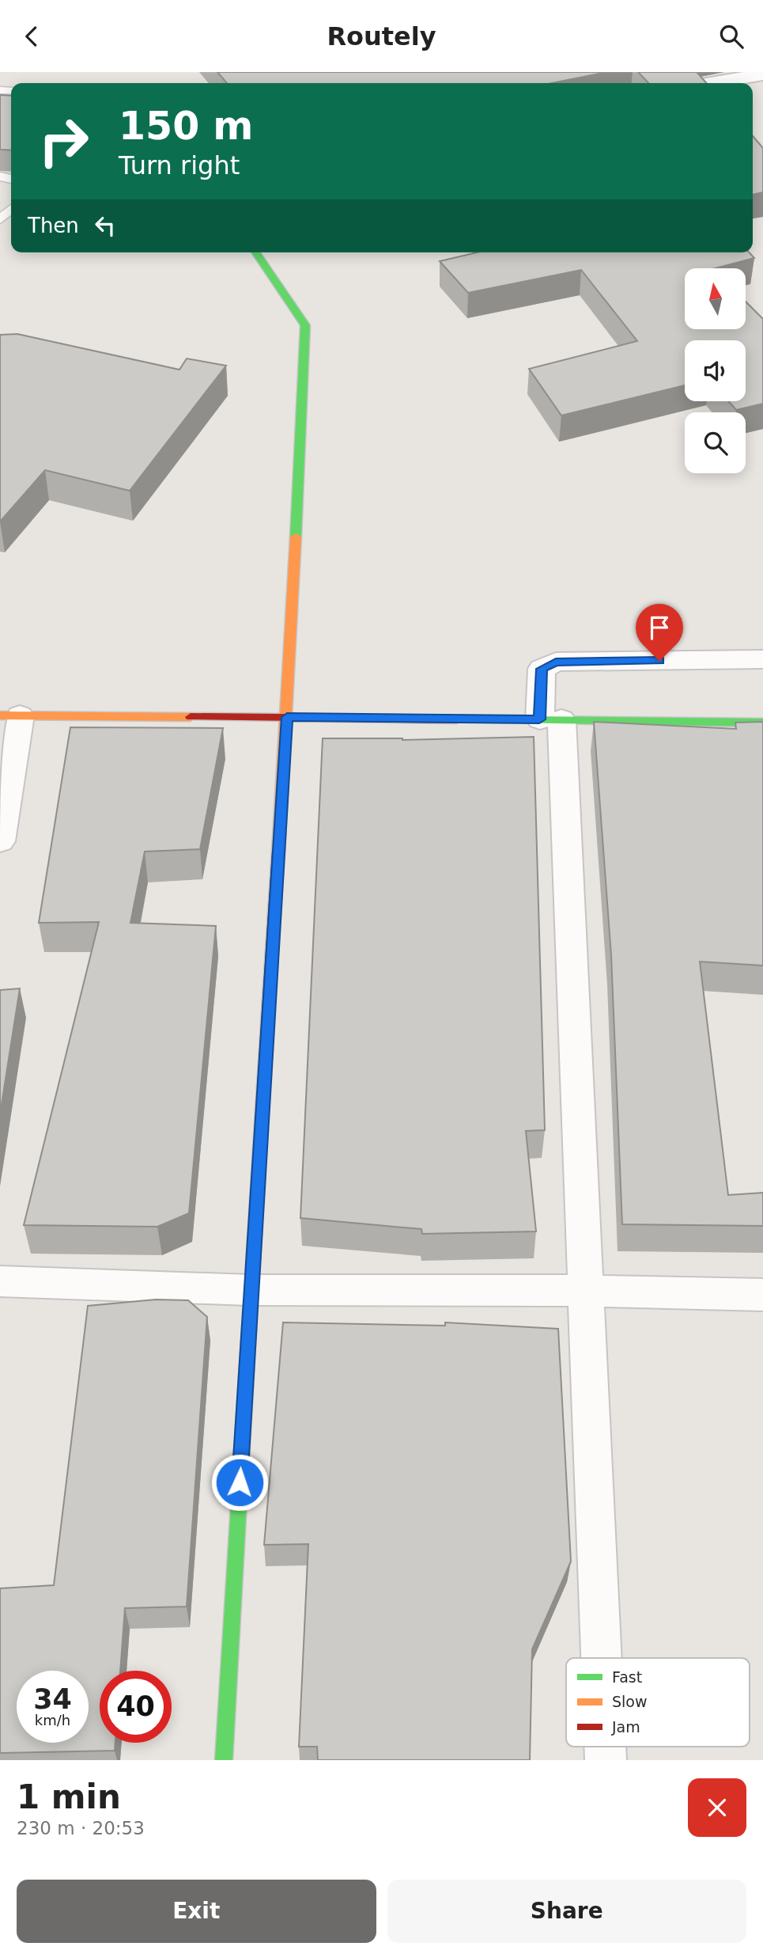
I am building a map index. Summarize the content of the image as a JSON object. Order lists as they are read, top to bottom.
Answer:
{
  "legend": ["Fast", "Slow", "Jam"],
  "north": "top",
  "page": {
    "header": "Routely",
    "turn": ["150 m", "Turn right"],
    "then": "Then",
    "speed": "34 km/h",
    "limit": "40",
    "heading": ["1 min", "230 m · 20:53"],
    "buttons": ["Exit", "Share"]
  }
}
